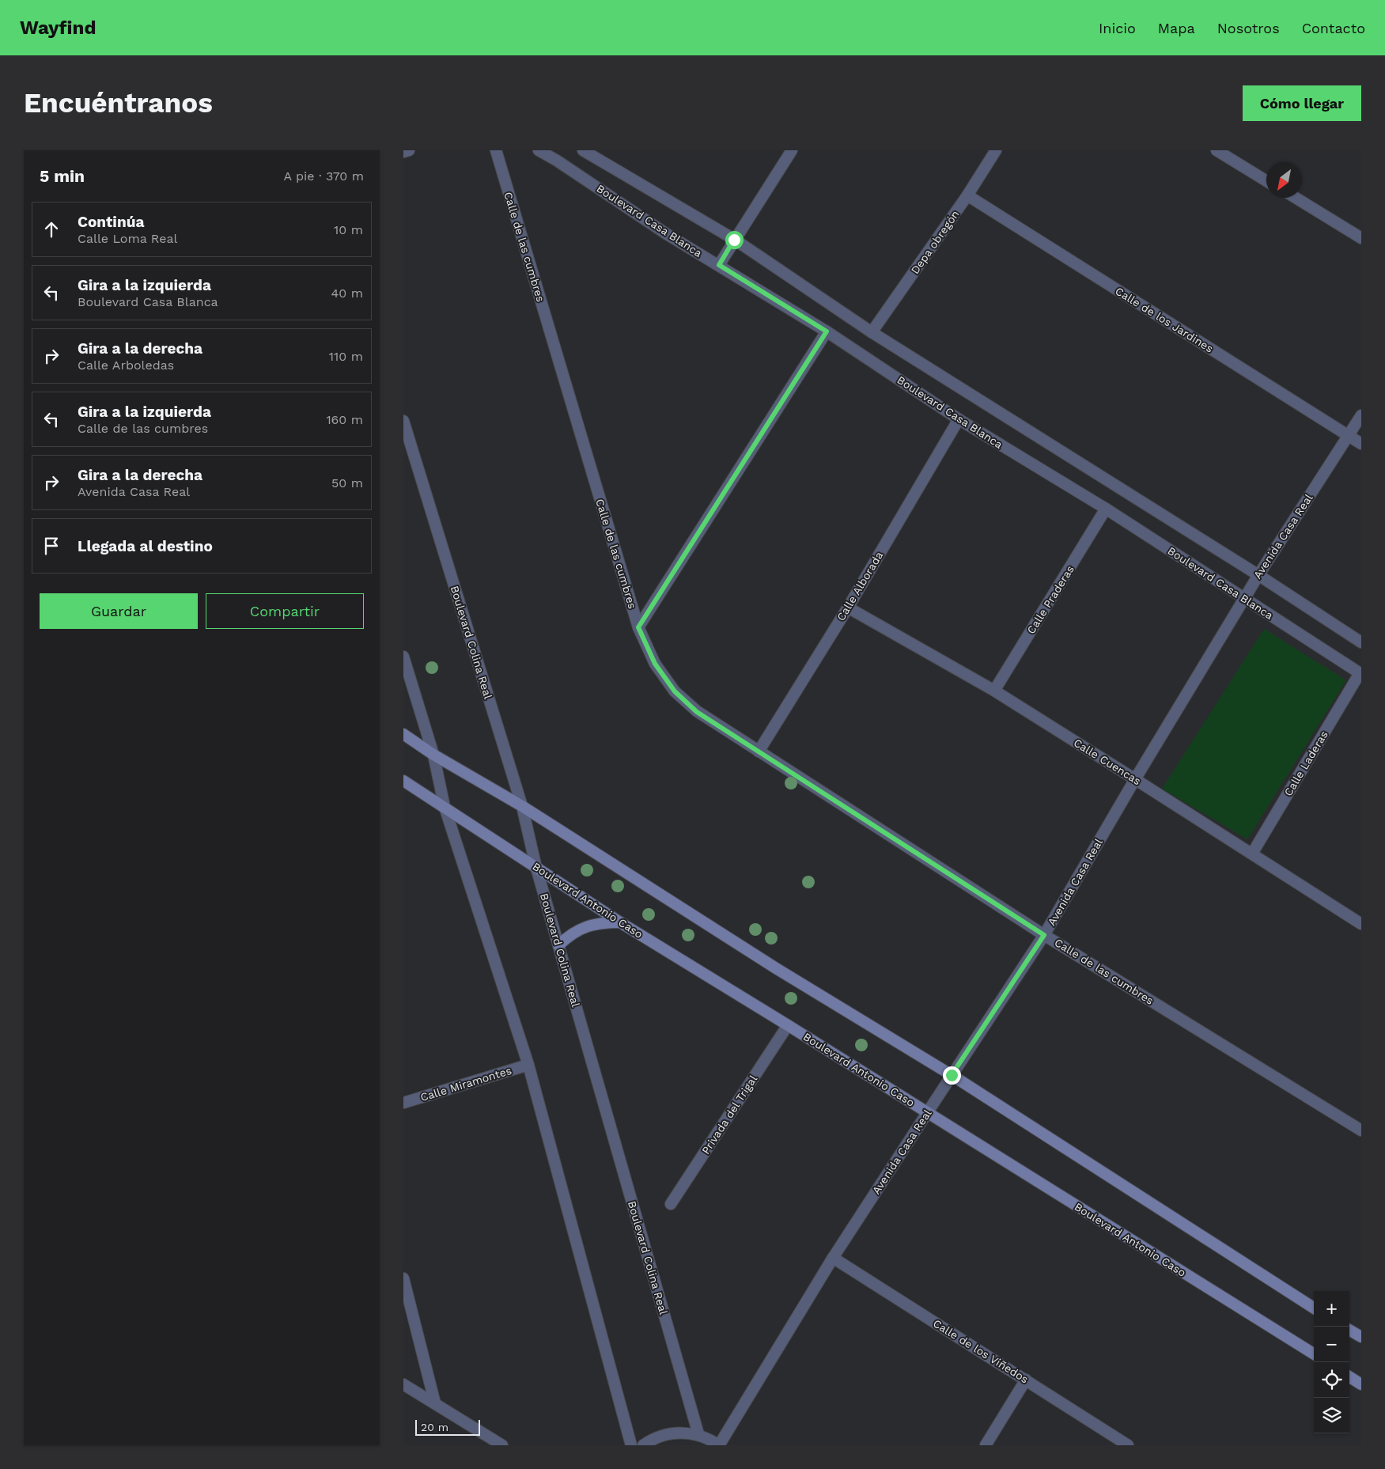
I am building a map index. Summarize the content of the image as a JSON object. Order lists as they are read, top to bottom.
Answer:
{
  "streets": {
    "main road": ["Boulevard Antonio Caso"],
    "street": [
      "Boulevard Casa Blanca",
      "Depa obregón",
      "Calle de las cumbres",
      "Calle de los Jardines",
      "Avenida Casa Real",
      "Calle Alborada",
      "Calle Praderas",
      "Boulevard Colina Real",
      "Calle Cuencas",
      "Calle Laderas",
      "Calle Miramontes",
      "Privada del Trigal",
      "Calle de los Viñedos"
    ]
  },
  "crossings": [
    ["Boulevard Casa Blanca", "Avenida Casa Real"],
    ["Boulevard Casa Blanca", "Calle Alborada"],
    ["Boulevard Casa Blanca", "Calle Praderas"],
    ["Boulevard Casa Blanca", "Calle Laderas"],
    ["Depa obregón", "Calle de los Jardines"],
    ["Calle de las cumbres", "Avenida Casa Real"],
    ["Calle de las cumbres", "Calle Alborada"],
    ["Calle de los Jardines", "Avenida Casa Real"],
    ["Avenida Casa Real", "Calle Cuencas"],
    ["Avenida Casa Real", "Boulevard Antonio Caso"],
    ["Avenida Casa Real", "Calle de los Viñedos"],
    ["Calle Alborada", "Calle Cuencas"],
    ["Calle Praderas", "Calle Cuencas"],
    ["Boulevard Colina Real", "Boulevard Antonio Caso"],
    ["Calle Cuencas", "Calle Laderas"],
    ["Boulevard Antonio Caso", "Privada del Trigal"]
  ],
  "scale_bar": "20 m",
  "north": "bottom left",
  "page": {
    "header": "Wayfind",
    "nav": [
      "Inicio",
      "Mapa",
      "Nosotros",
      "Contacto"
    ],
    "buttons": [
      "Cómo llegar",
      ["Guardar", "Compartir"]
    ],
    "title": "Encuéntranos",
    "heading": ["5 min", "A pie · 370 m"],
    "list": [
      ["Continúa", "Calle Loma Real", "10 m"],
      ["Gira a la izquierda", "Boulevard Casa Blanca", "40 m"],
      ["Gira a la derecha", "Calle Arboledas", "110 m"],
      ["Gira a la izquierda", "Calle de las cumbres", "160 m"],
      ["Gira a la derecha", "Avenida Casa Real", "50 m"],
      "Llegada al destino"
    ],
    "map_buttons": ["+", "−"],
    "scale": "20 m"
  }
}
